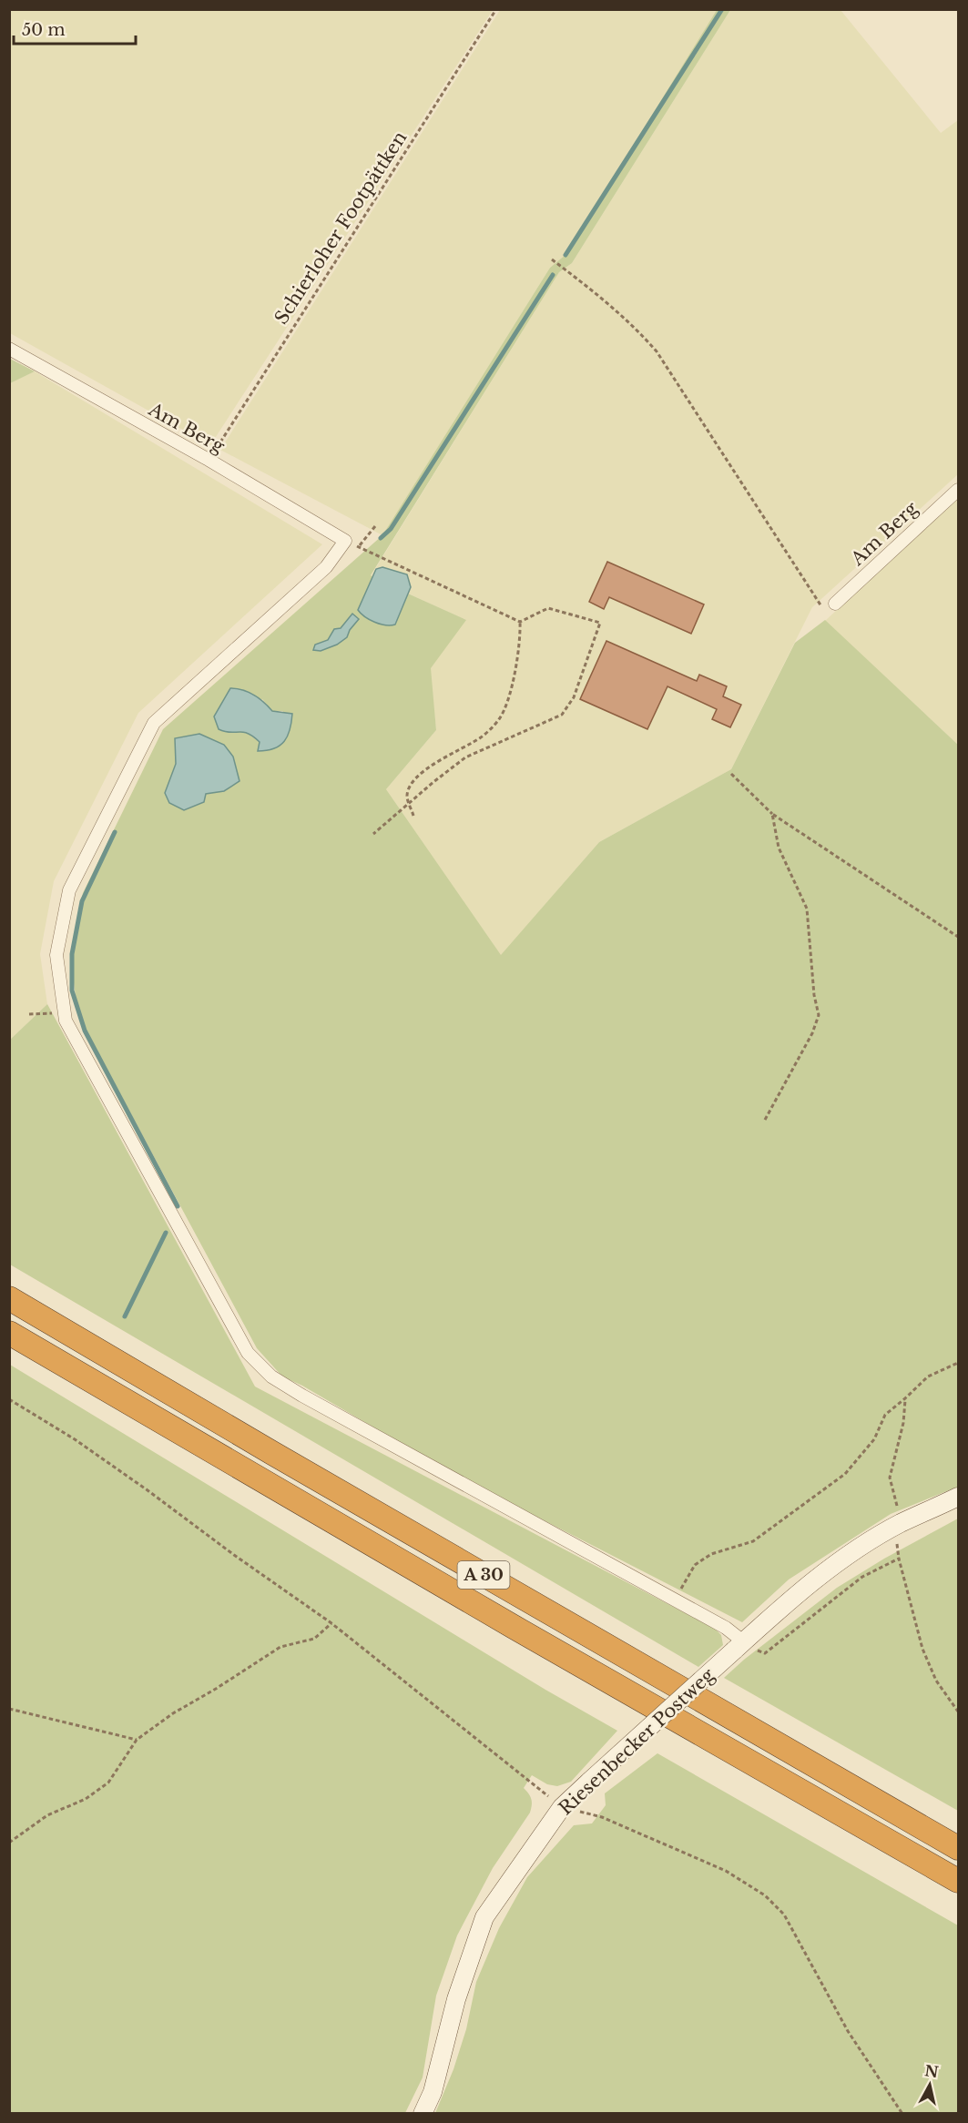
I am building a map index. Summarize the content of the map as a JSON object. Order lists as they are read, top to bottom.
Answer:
{
  "streets": {
    "highway": ["A 30"],
    "street": ["Am Berg", "Riesenbecker Postweg"],
    "path": ["Schierloher Footpättken"]
  },
  "crossings": [
    ["Schierloher Footpättken", "Am Berg"]
  ],
  "scale_bar": "50 m",
  "north": "top"
}
